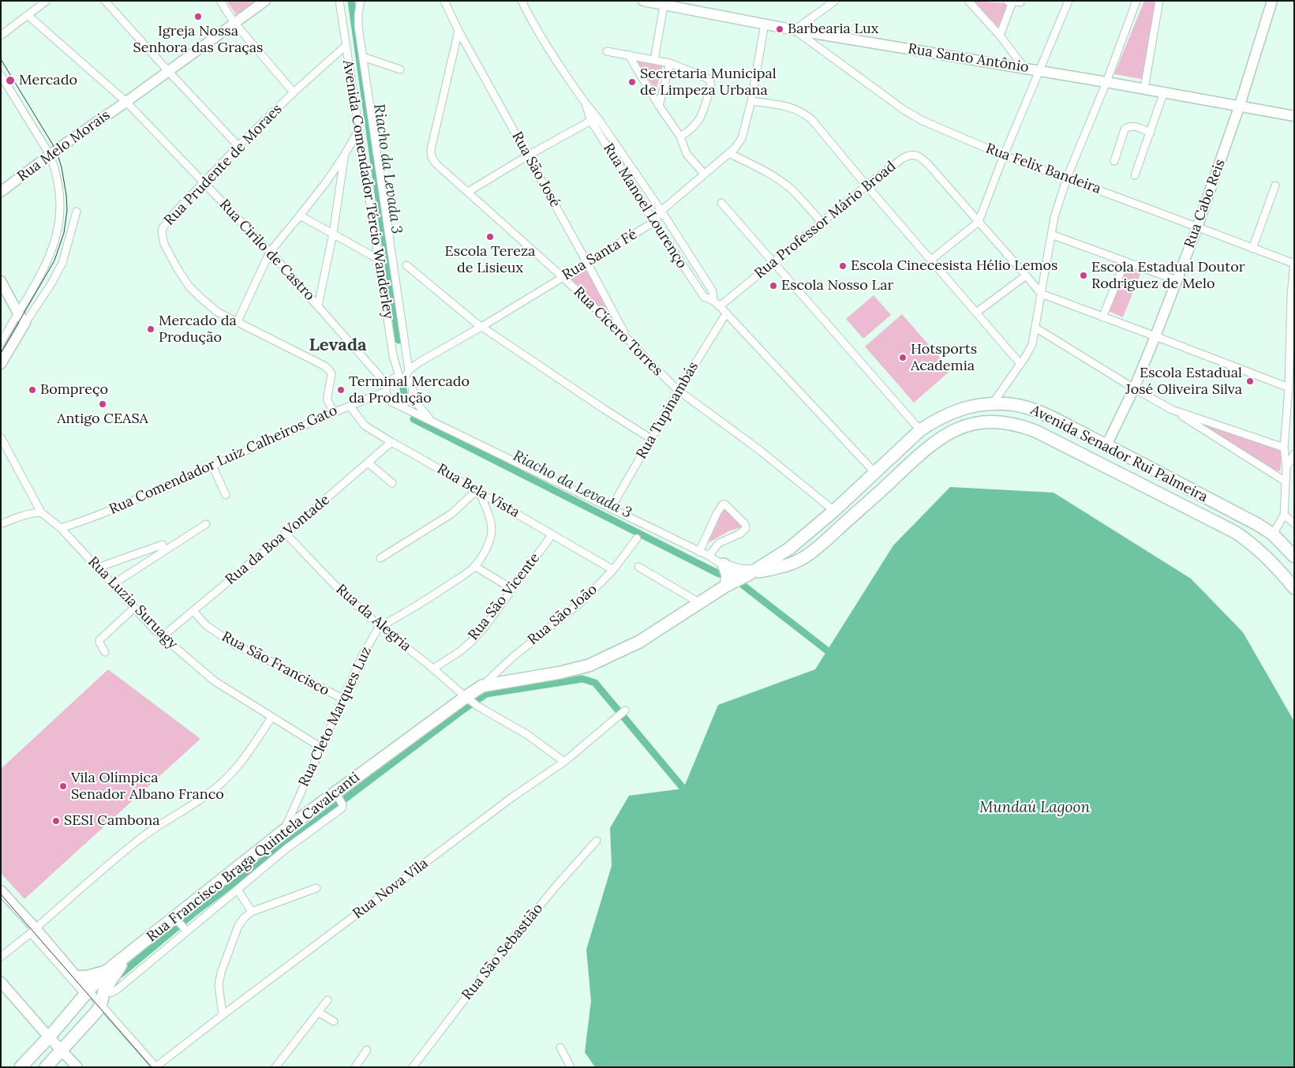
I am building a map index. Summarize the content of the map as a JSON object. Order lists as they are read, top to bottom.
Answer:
{
  "streets": {
    "main road": ["Avenida Senador Rui Palmeira", "Rua Francisco Braga Quintela Cavalcanti"],
    "street": [
      "Rua Santo Antônio",
      "Rua Melo Morais",
      "Rua Prudente de Moraes",
      "Rua Felix Bandeira",
      "Rua São José",
      "Avenida Comendador Tércio Wanderley",
      "Rua Cabo Reis",
      "Rua Manoel Lourenço",
      "Rua Professor Mário Broad",
      "Rua Cirilo de Castro",
      "Rua Santa Fé",
      "Rua Cícero Torres",
      "Rua Tupinambás",
      "Rua Comendador Luiz Calheiros Gato",
      "Rua Bela Vista",
      "Rua da Boa Vontade",
      "Rua São Vicente",
      "Rua Luzia Suruagy",
      "Rua São João",
      "Rua da Alegria",
      "Rua São Francisco",
      "Rua Cleto Marques Luz",
      "Rua Nova Vila",
      "Rua São Sebastião"
    ]
  },
  "crossings": [
    ["Rua Santo Antônio", "Rua Felix Bandeira"],
    ["Rua Santo Antônio", "Rua Cabo Reis"],
    ["Rua Santo Antônio", "Rua Santa Fé"],
    ["Rua Melo Morais", "Rua Cirilo de Castro"],
    ["Rua Prudente de Moraes", "Avenida Comendador Tércio Wanderley"],
    ["Rua Prudente de Moraes", "Rua Cirilo de Castro"],
    ["Rua Prudente de Moraes", "Rua Comendador Luiz Calheiros Gato"],
    ["Rua Felix Bandeira", "Rua Cabo Reis"],
    ["Rua São José", "Rua Santa Fé"],
    ["Rua São José", "Rua Cícero Torres"],
    ["Avenida Comendador Tércio Wanderley", "Rua Cirilo de Castro"],
    ["Avenida Comendador Tércio Wanderley", "Rua Santa Fé"],
    ["Avenida Comendador Tércio Wanderley", "Rua Comendador Luiz Calheiros Gato"],
    ["Rua Cabo Reis", "Avenida Senador Rui Palmeira"],
    ["Rua Manoel Lourenço", "Rua Professor Mário Broad"],
    ["Rua Manoel Lourenço", "Rua Santa Fé"],
    ["Rua Manoel Lourenço", "Rua Tupinambás"],
    ["Rua Manoel Lourenço", "Avenida Senador Rui Palmeira"],
    ["Rua Cirilo de Castro", "Rua Santa Fé"],
    ["Rua Cirilo de Castro", "Rua Comendador Luiz Calheiros Gato"],
    ["Rua Santa Fé", "Rua Cícero Torres"],
    ["Rua Santa Fé", "Rua Comendador Luiz Calheiros Gato"],
    ["Rua Cícero Torres", "Rua Tupinambás"],
    ["Rua Cícero Torres", "Avenida Senador Rui Palmeira"],
    ["Avenida Senador Rui Palmeira", "Rua São João"],
    ["Avenida Senador Rui Palmeira", "Rua da Alegria"],
    ["Avenida Senador Rui Palmeira", "Rua Francisco Braga Quintela Cavalcanti"],
    ["Rua Comendador Luiz Calheiros Gato", "Rua Bela Vista"],
    ["Rua Comendador Luiz Calheiros Gato", "Rua Luzia Suruagy"],
    ["Rua Bela Vista", "Rua da Boa Vontade"],
    ["Rua Bela Vista", "Rua São Vicente"],
    ["Rua Bela Vista", "Rua São João"],
    ["Rua da Boa Vontade", "Rua Luzia Suruagy"],
    ["Rua da Boa Vontade", "Rua da Alegria"],
    ["Rua da Boa Vontade", "Rua São Francisco"],
    ["Rua São Vicente", "Rua da Alegria"],
    ["Rua Luzia Suruagy", "Rua Cleto Marques Luz"],
    ["Rua da Alegria", "Rua Cleto Marques Luz"],
    ["Rua da Alegria", "Rua Nova Vila"],
    ["Rua São Francisco", "Rua Cleto Marques Luz"],
    ["Rua Cleto Marques Luz", "Rua Francisco Braga Quintela Cavalcanti"]
  ],
  "districts": ["Levada"],
  "water": ["Riacho da Levada 3", "Mundaú Lagoon"],
  "places": [
    "Igreja Nossa Senhora das Graças",
    "Barbearia Lux",
    "Mercado",
    "Secretaria Municipal de Limpeza Urbana",
    "Escola Tereza de Lisieux",
    "Escola Cinecesista Hélio Lemos",
    "Escola Estadual Doutor Rodriguez de Melo",
    "Escola Nosso Lar",
    "Mercado da Produção",
    "Hotsports Academia",
    "Escola Estadual José Oliveira Silva",
    "Bompreço",
    "Terminal Mercado da Produção",
    "Antigo CEASA",
    "Vila Olímpica Senador Albano Franco",
    "SESI Cambona"
  ]
}
